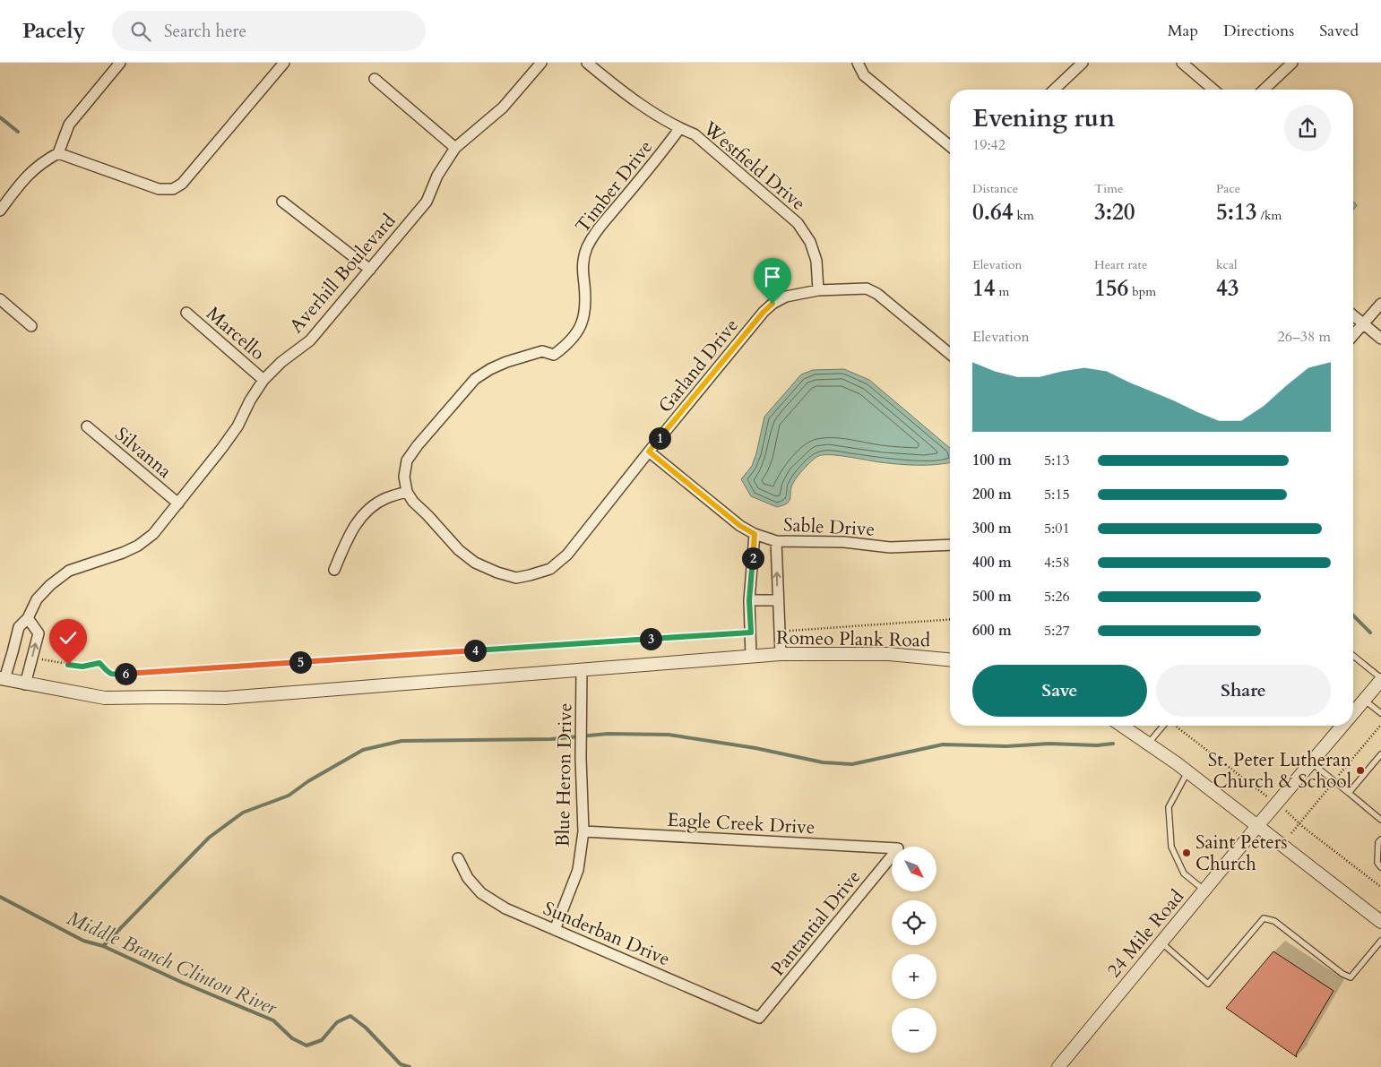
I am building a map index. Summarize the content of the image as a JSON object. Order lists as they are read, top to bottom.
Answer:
{
  "streets": {
    "street": [
      "Westfield Drive",
      "Timber Drive",
      "Averhill Boulevard",
      "Marcello",
      "Garland Drive",
      "Silvanna",
      "Sable Drive",
      "Romeo Plank Road",
      "Blue Heron Drive",
      "Eagle Creek Drive",
      "Pantantial Drive",
      "Sunderban Drive",
      "24 Mile Road"
    ]
  },
  "crossings": [
    ["Westfield Drive", "Timber Drive"],
    ["Westfield Drive", "Garland Drive"],
    ["Timber Drive", "Garland Drive"],
    ["Averhill Boulevard", "Marcello"],
    ["Averhill Boulevard", "Silvanna"],
    ["Averhill Boulevard", "Romeo Plank Road"],
    ["Garland Drive", "Sable Drive"],
    ["Romeo Plank Road", "Blue Heron Drive"],
    ["Blue Heron Drive", "Eagle Creek Drive"],
    ["Blue Heron Drive", "Sunderban Drive"],
    ["Pantantial Drive", "Sunderban Drive"]
  ],
  "water": ["Middle Branch Clinton River"],
  "places": ["St. Peter Lutheran Church & School", "Saint Peters Church"],
  "north": "bottom right",
  "page": {
    "header": "Pacely",
    "search": "Search here",
    "nav": ["Map", "Directions", "Saved"],
    "heading": ["Evening run", "19:42"],
    "stats": [
      ["Distance", "0.64 km"],
      ["Time", "3:20"],
      ["Pace", "5:13 /km"],
      ["Elevation", "14 m"],
      ["Heart rate", "156 bpm"],
      ["kcal", "43"]
    ],
    "chart": ["Elevation", "26–38 m"],
    "pins": [
      "1",
      "2",
      "3",
      "4",
      "5",
      "6"
    ],
    "list": [
      {
        "name": "100 m",
        "note": "5:13"
      },
      {
        "name": "200 m",
        "note": "5:15"
      },
      {
        "name": "300 m",
        "note": "5:01"
      },
      {
        "name": "400 m",
        "note": "4:58"
      },
      {
        "name": "500 m",
        "note": "5:26"
      },
      {
        "name": "600 m",
        "note": "5:27"
      }
    ],
    "buttons": ["Save", "Share"],
    "map_buttons": ["+", "−"]
  }
}
